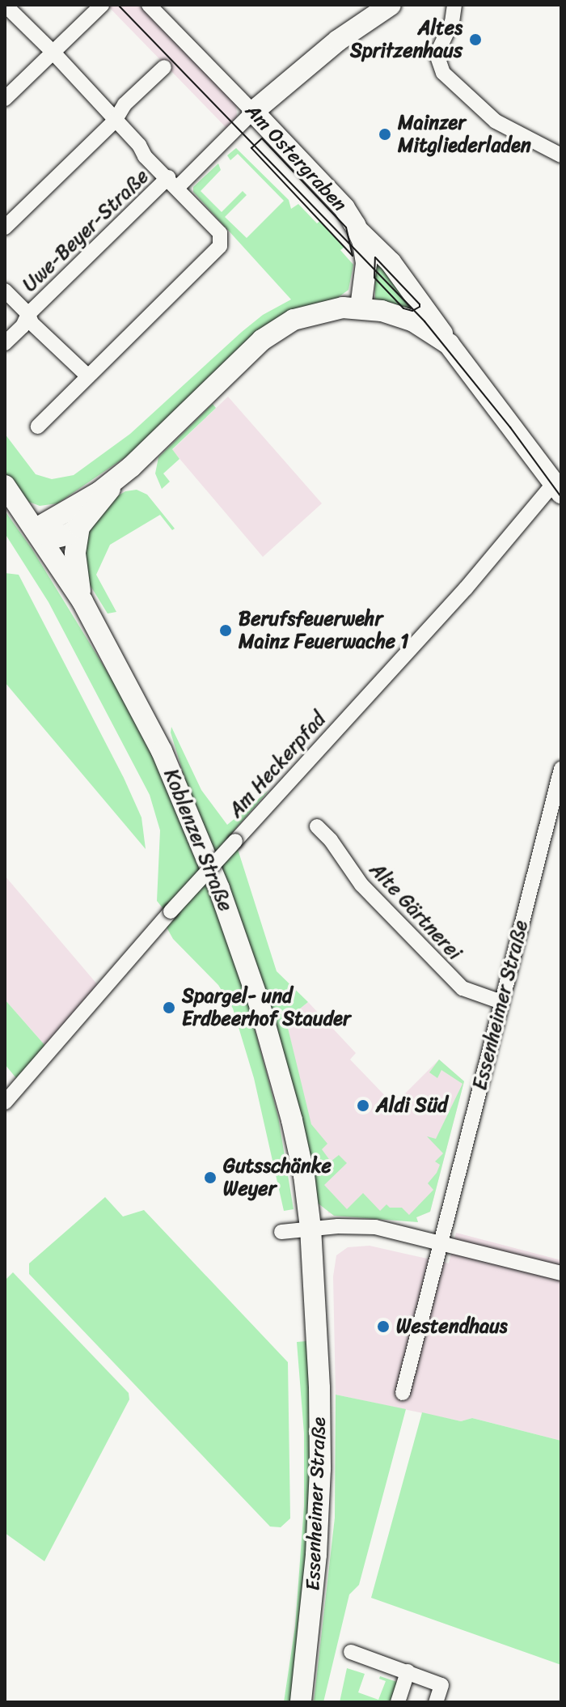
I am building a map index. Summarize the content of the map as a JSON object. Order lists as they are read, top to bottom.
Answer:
{
  "streets": {
    "street": [
      "Am Ostergraben",
      "Uwe-Beyer-Straße",
      "Am Heckerpfad",
      "Koblenzer Straße",
      "Alte Gärtnerei",
      "Essenheimer Straße"
    ]
  },
  "crossings": [
    ["Koblenzer Straße", "Essenheimer Straße"],
    ["Alte Gärtnerei", "Essenheimer Straße"]
  ],
  "places": [
    "Altes Spritzenhaus",
    "Mainzer Mitgliederladen",
    "Berufsfeuerwehr Mainz Feuerwache 1",
    "Spargel- und Erdbeerhof Stauder",
    "Aldi Süd",
    "Gutsschänke Weyer",
    "Westendhaus"
  ]
}
